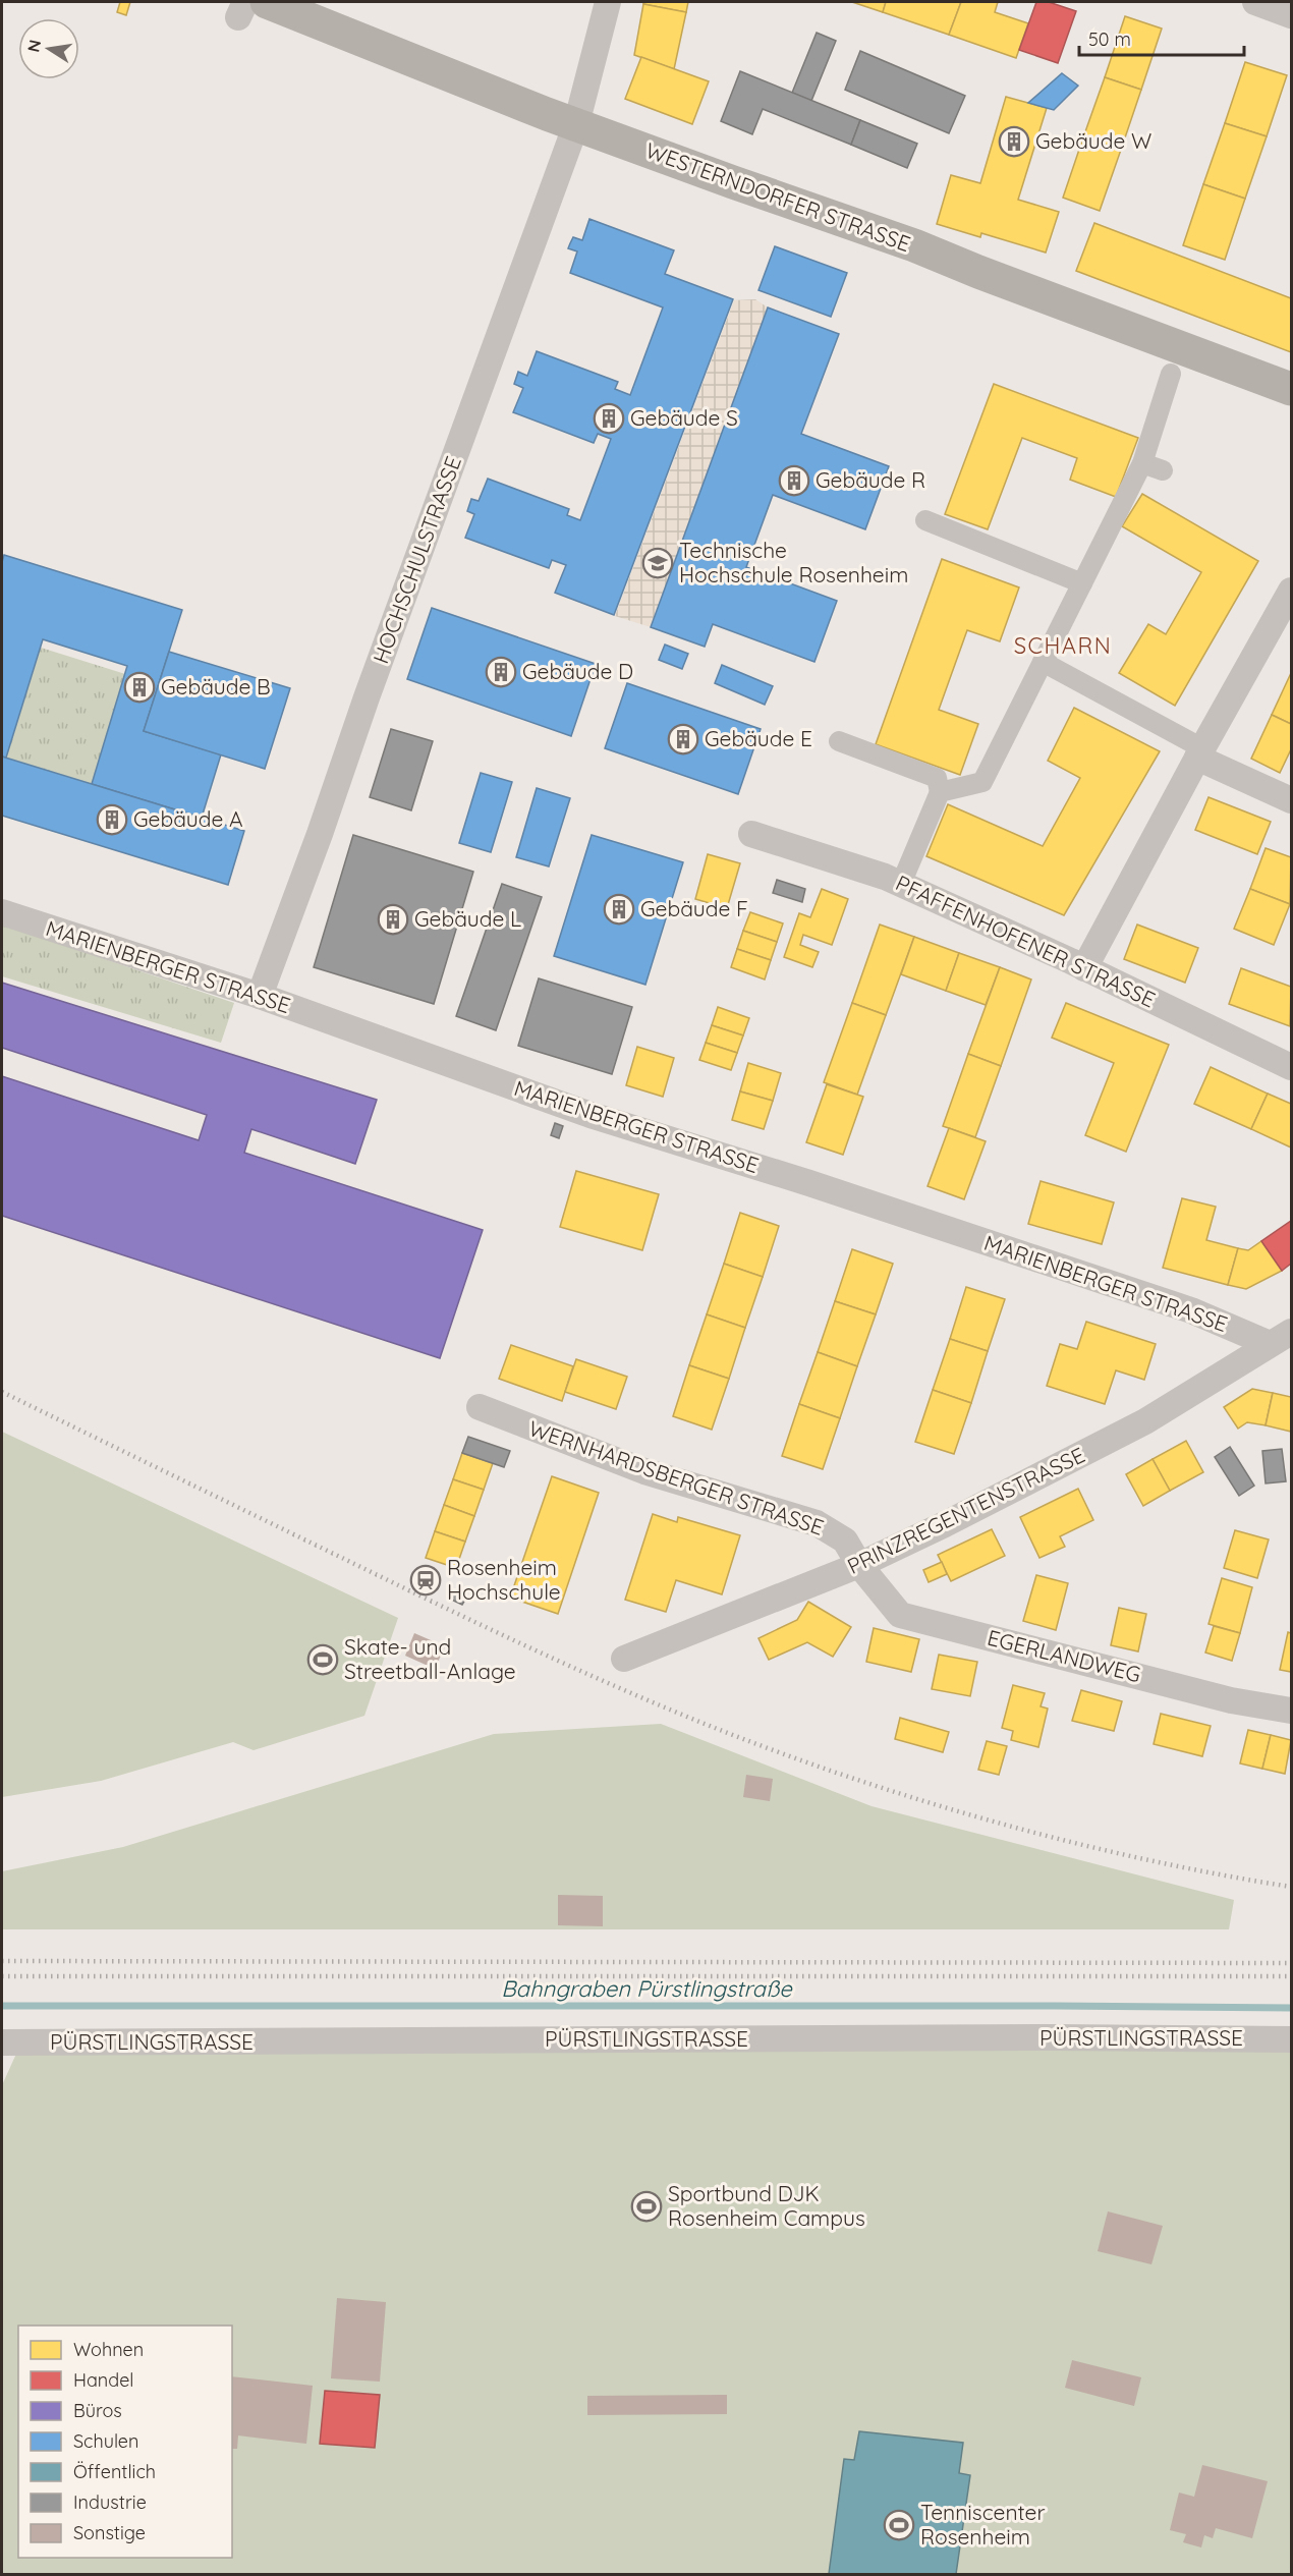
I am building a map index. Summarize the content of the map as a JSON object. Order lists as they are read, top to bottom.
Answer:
{
  "streets": {
    "main road": ["WESTERNDORFER STRASSE"],
    "street": [
      "HOCHSCHULSTRASSE",
      "PFAFFENHOFENER STRASSE",
      "MARIENBERGER STRASSE",
      "WERNHARDSBERGER STRASSE",
      "PRINZREGENTENSTRASSE",
      "EGERLANDWEG",
      "PÜRSTLINGSTRASSE"
    ]
  },
  "crossings": [
    ["WESTERNDORFER STRASSE", "HOCHSCHULSTRASSE"],
    ["HOCHSCHULSTRASSE", "MARIENBERGER STRASSE"],
    ["MARIENBERGER STRASSE", "PRINZREGENTENSTRASSE"],
    ["WERNHARDSBERGER STRASSE", "PRINZREGENTENSTRASSE"],
    ["WERNHARDSBERGER STRASSE", "EGERLANDWEG"],
    ["PRINZREGENTENSTRASSE", "EGERLANDWEG"]
  ],
  "districts": ["SCHARN"],
  "water": ["Bahngraben Pürstlingstraße"],
  "places": {
    "building": [
      "Gebäude W",
      "Gebäude S",
      "Gebäude R",
      "Gebäude D",
      "Gebäude B",
      "Gebäude E",
      "Gebäude A",
      "Gebäude F",
      "Gebäude L"
    ],
    "school or university": ["Technische Hochschule Rosenheim"],
    "station": ["Rosenheim Hochschule"],
    "sports": ["Skate- und Streetball-Anlage", "Sportbund DJK Rosenheim Campus", "Tenniscenter Rosenheim"]
  },
  "legend": [
    "Wohnen",
    "Handel",
    "Büros",
    "Schulen",
    "Öffentlich",
    "Industrie",
    "Sonstige"
  ],
  "scale_bar": "50 m",
  "north": "left"
}
